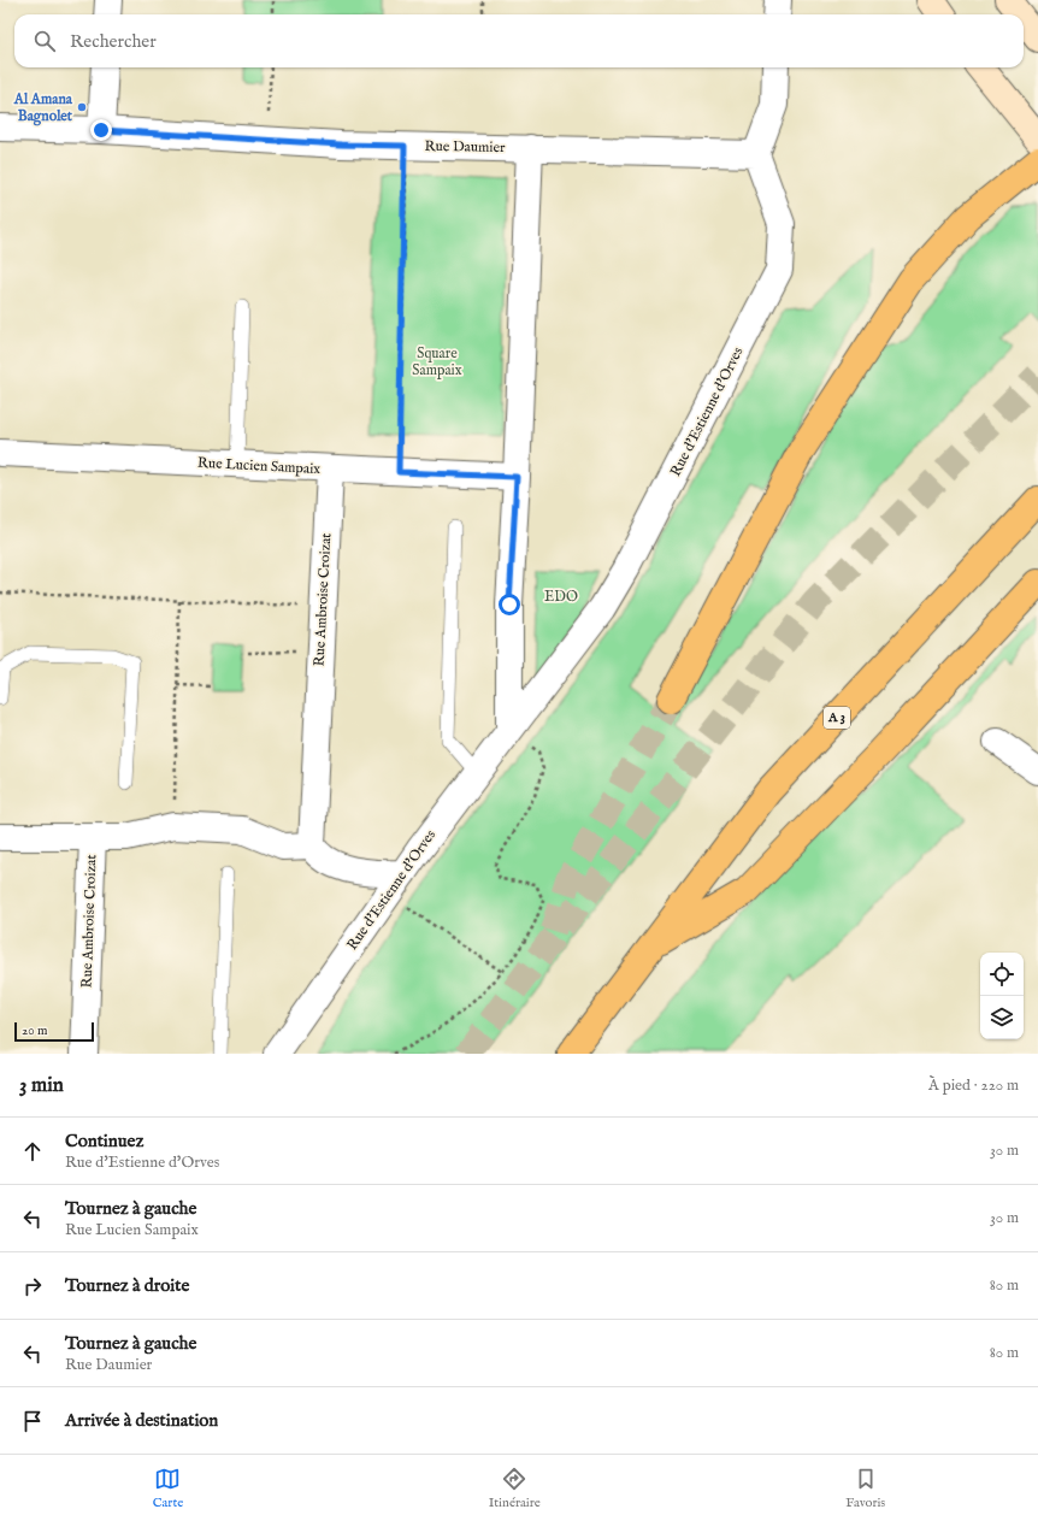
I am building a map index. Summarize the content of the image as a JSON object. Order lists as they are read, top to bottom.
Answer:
{
  "streets": {
    "highway": ["A 3"],
    "street": [
      "Rue Daumier",
      "Rue d'Estienne d'Orves",
      "Rue Lucien Sampaix",
      "Rue Ambroise Croizat"
    ]
  },
  "crossings": [
    ["Rue Daumier", "Rue d'Estienne d'Orves"],
    ["Rue Lucien Sampaix", "Rue Ambroise Croizat"]
  ],
  "parks": ["Square Sampaix", "EDO"],
  "places": ["Al Amana Bagnolet"],
  "scale_bar": "20 m",
  "page": {
    "search": "Rechercher",
    "scale": "20 m",
    "heading": ["3 min", "À pied · 220 m"],
    "list": [
      ["Continuez", "Rue d'Estienne d'Orves", "30 m"],
      ["Tournez à gauche", "Rue Lucien Sampaix", "30 m"],
      ["Tournez à droite", "80 m"],
      ["Tournez à gauche", "Rue Daumier", "80 m"],
      "Arrivée à destination"
    ],
    "nav": ["Carte", "Itinéraire", "Favoris"]
  }
}
